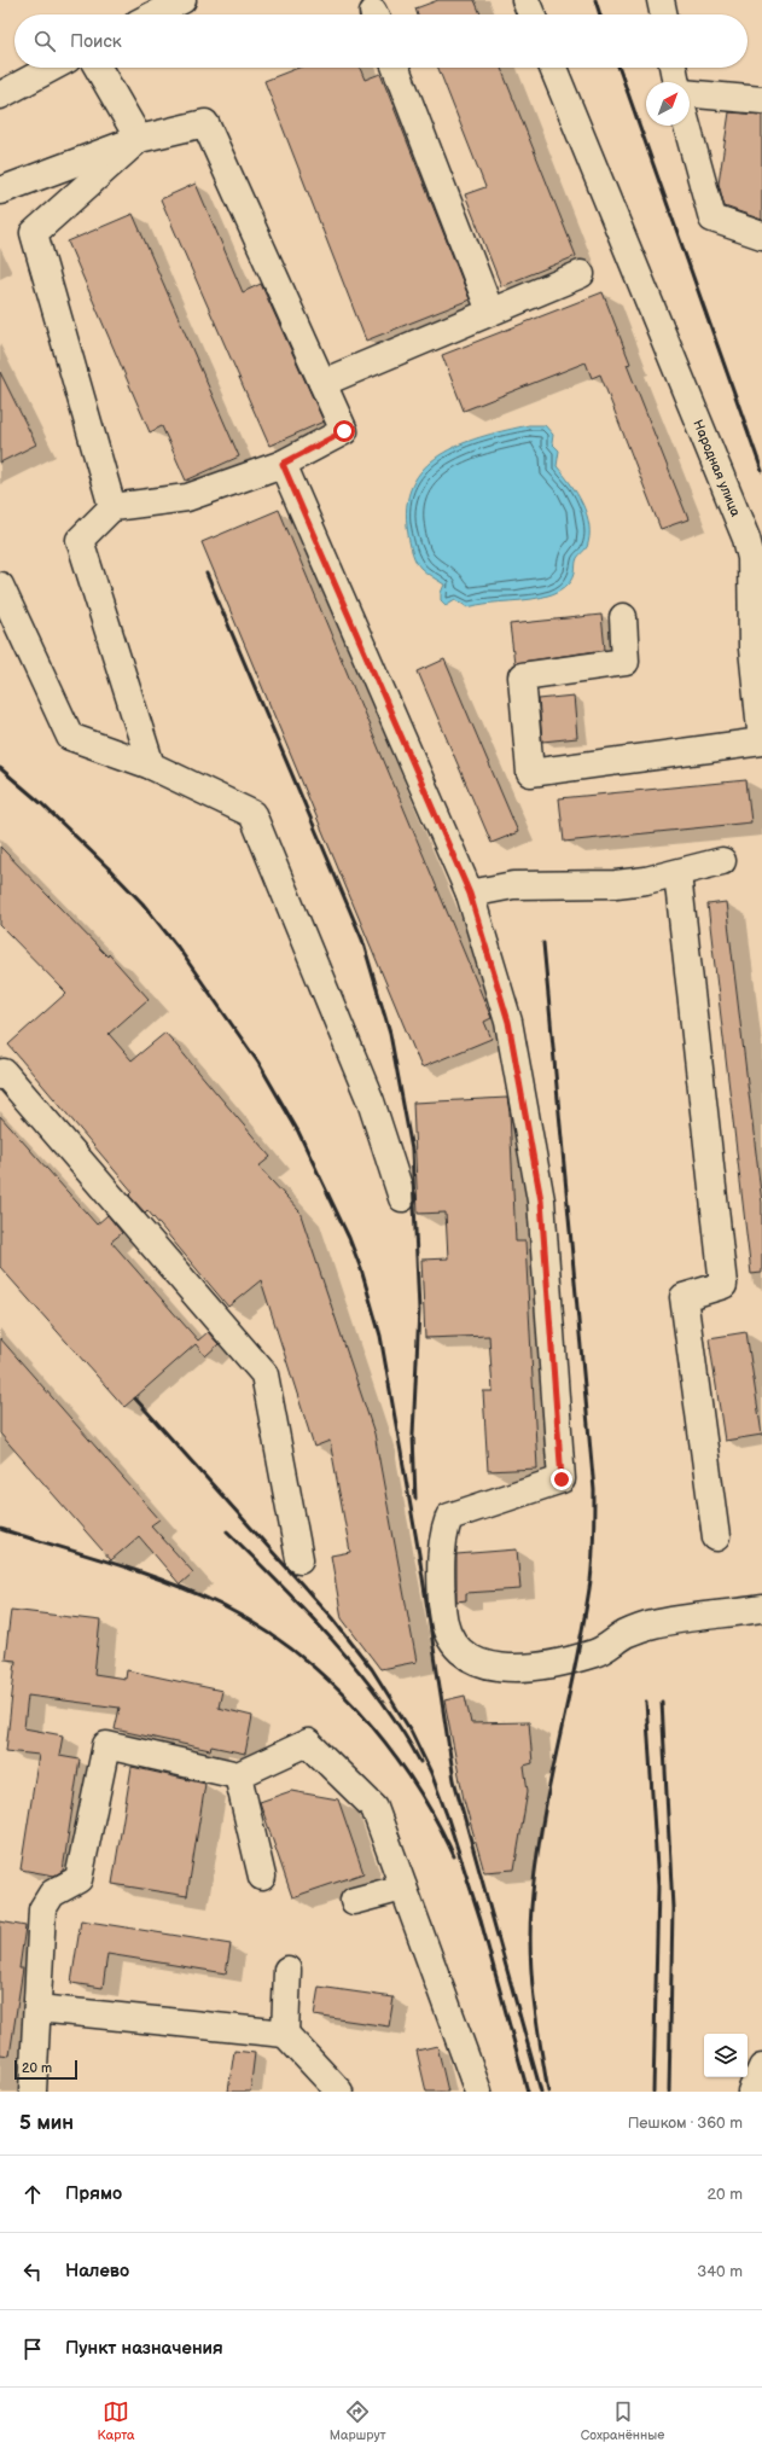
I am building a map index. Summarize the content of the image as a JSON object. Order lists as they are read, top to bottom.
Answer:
{
  "streets": {
    "main road": ["Народная улица"]
  },
  "scale_bar": "20 m",
  "north": "top right",
  "page": {
    "search": "Поиск",
    "scale": "20 m",
    "heading": ["5 мин", "Пешком · 360 m"],
    "list": [
      ["Прямо", "20 m"],
      ["Налево", "340 m"],
      "Пункт назначения"
    ],
    "nav": ["Карта", "Маршрут", "Сохранённые"]
  }
}
